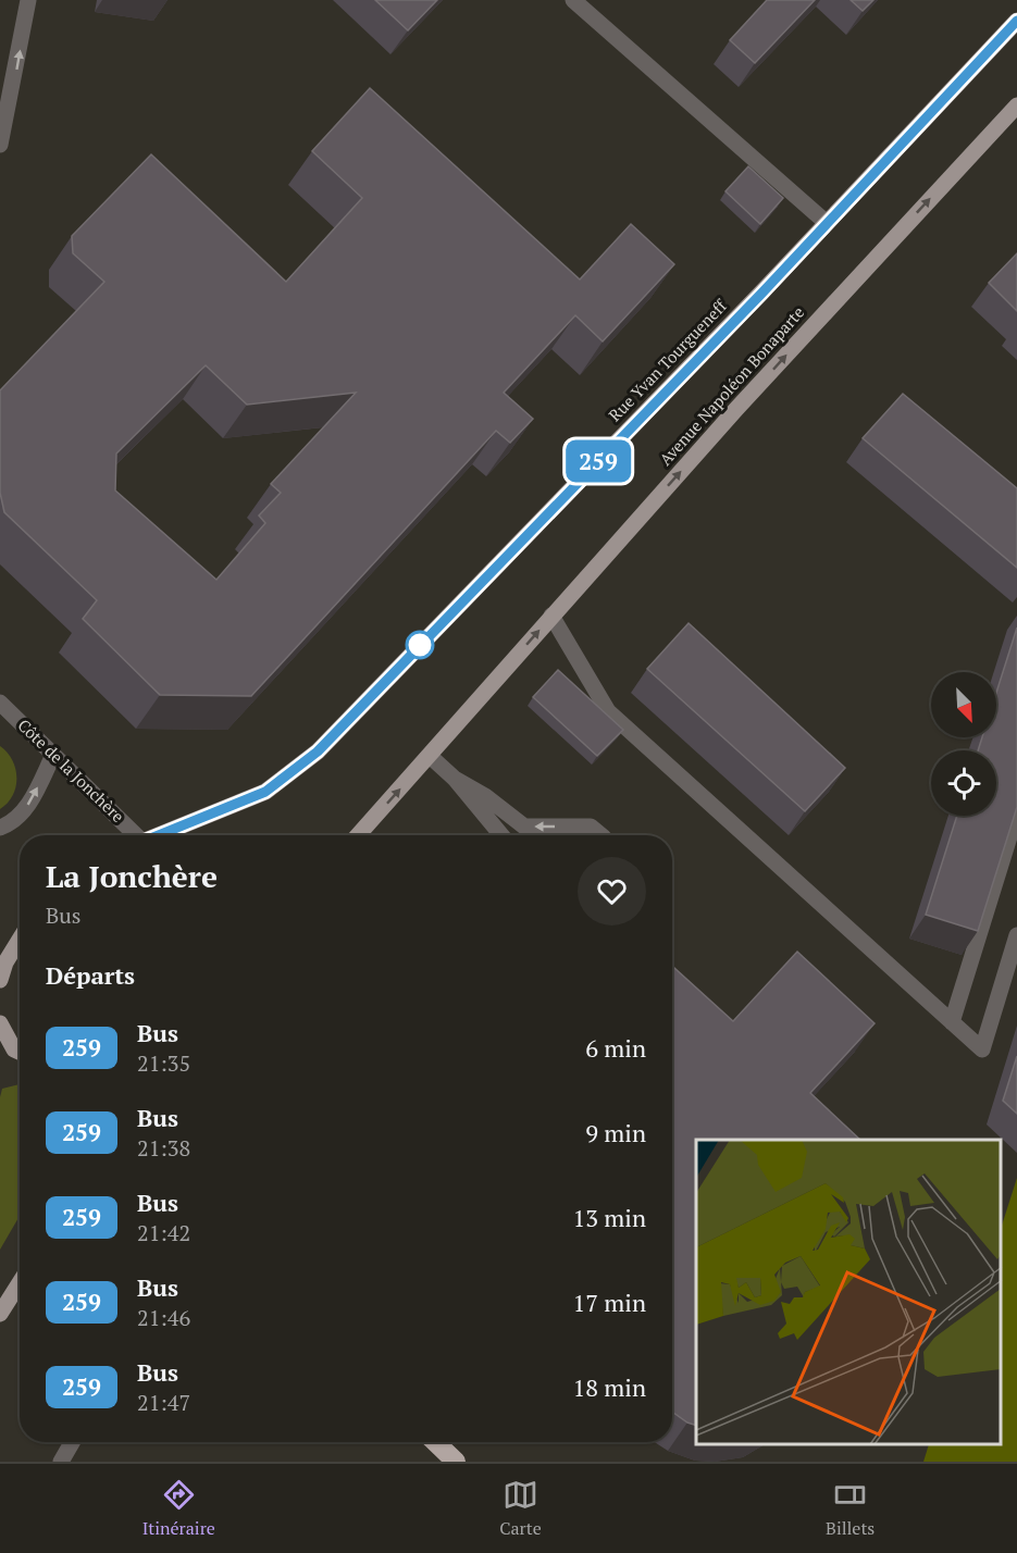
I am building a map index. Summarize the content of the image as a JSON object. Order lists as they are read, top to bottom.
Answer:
{
  "streets": {
    "main road": ["Rue Yvan Tourgueneff", "Avenue Napoléon Bonaparte"],
    "street": ["Côte de la Jonchère"]
  },
  "one_way": ["Avenue Napoléon Bonaparte"],
  "lines": ["bus line 259"],
  "north": "bottom right",
  "page": {
    "on_map": "259",
    "heading": [
      ["La Jonchère", "Bus"],
      "Départs"
    ],
    "list": [
      {
        "mark": "259",
        "name": "Bus",
        "note": "21:35",
        "value": "6 min"
      },
      {
        "mark": "259",
        "name": "Bus",
        "note": "21:38",
        "value": "9 min"
      },
      {
        "mark": "259",
        "name": "Bus",
        "note": "21:42",
        "value": "13 min"
      },
      {
        "mark": "259",
        "name": "Bus",
        "note": "21:46",
        "value": "17 min"
      },
      {
        "mark": "259",
        "name": "Bus",
        "note": "21:47",
        "value": "18 min"
      }
    ],
    "tabs": ["Itinéraire", "Carte", "Billets"]
  }
}
